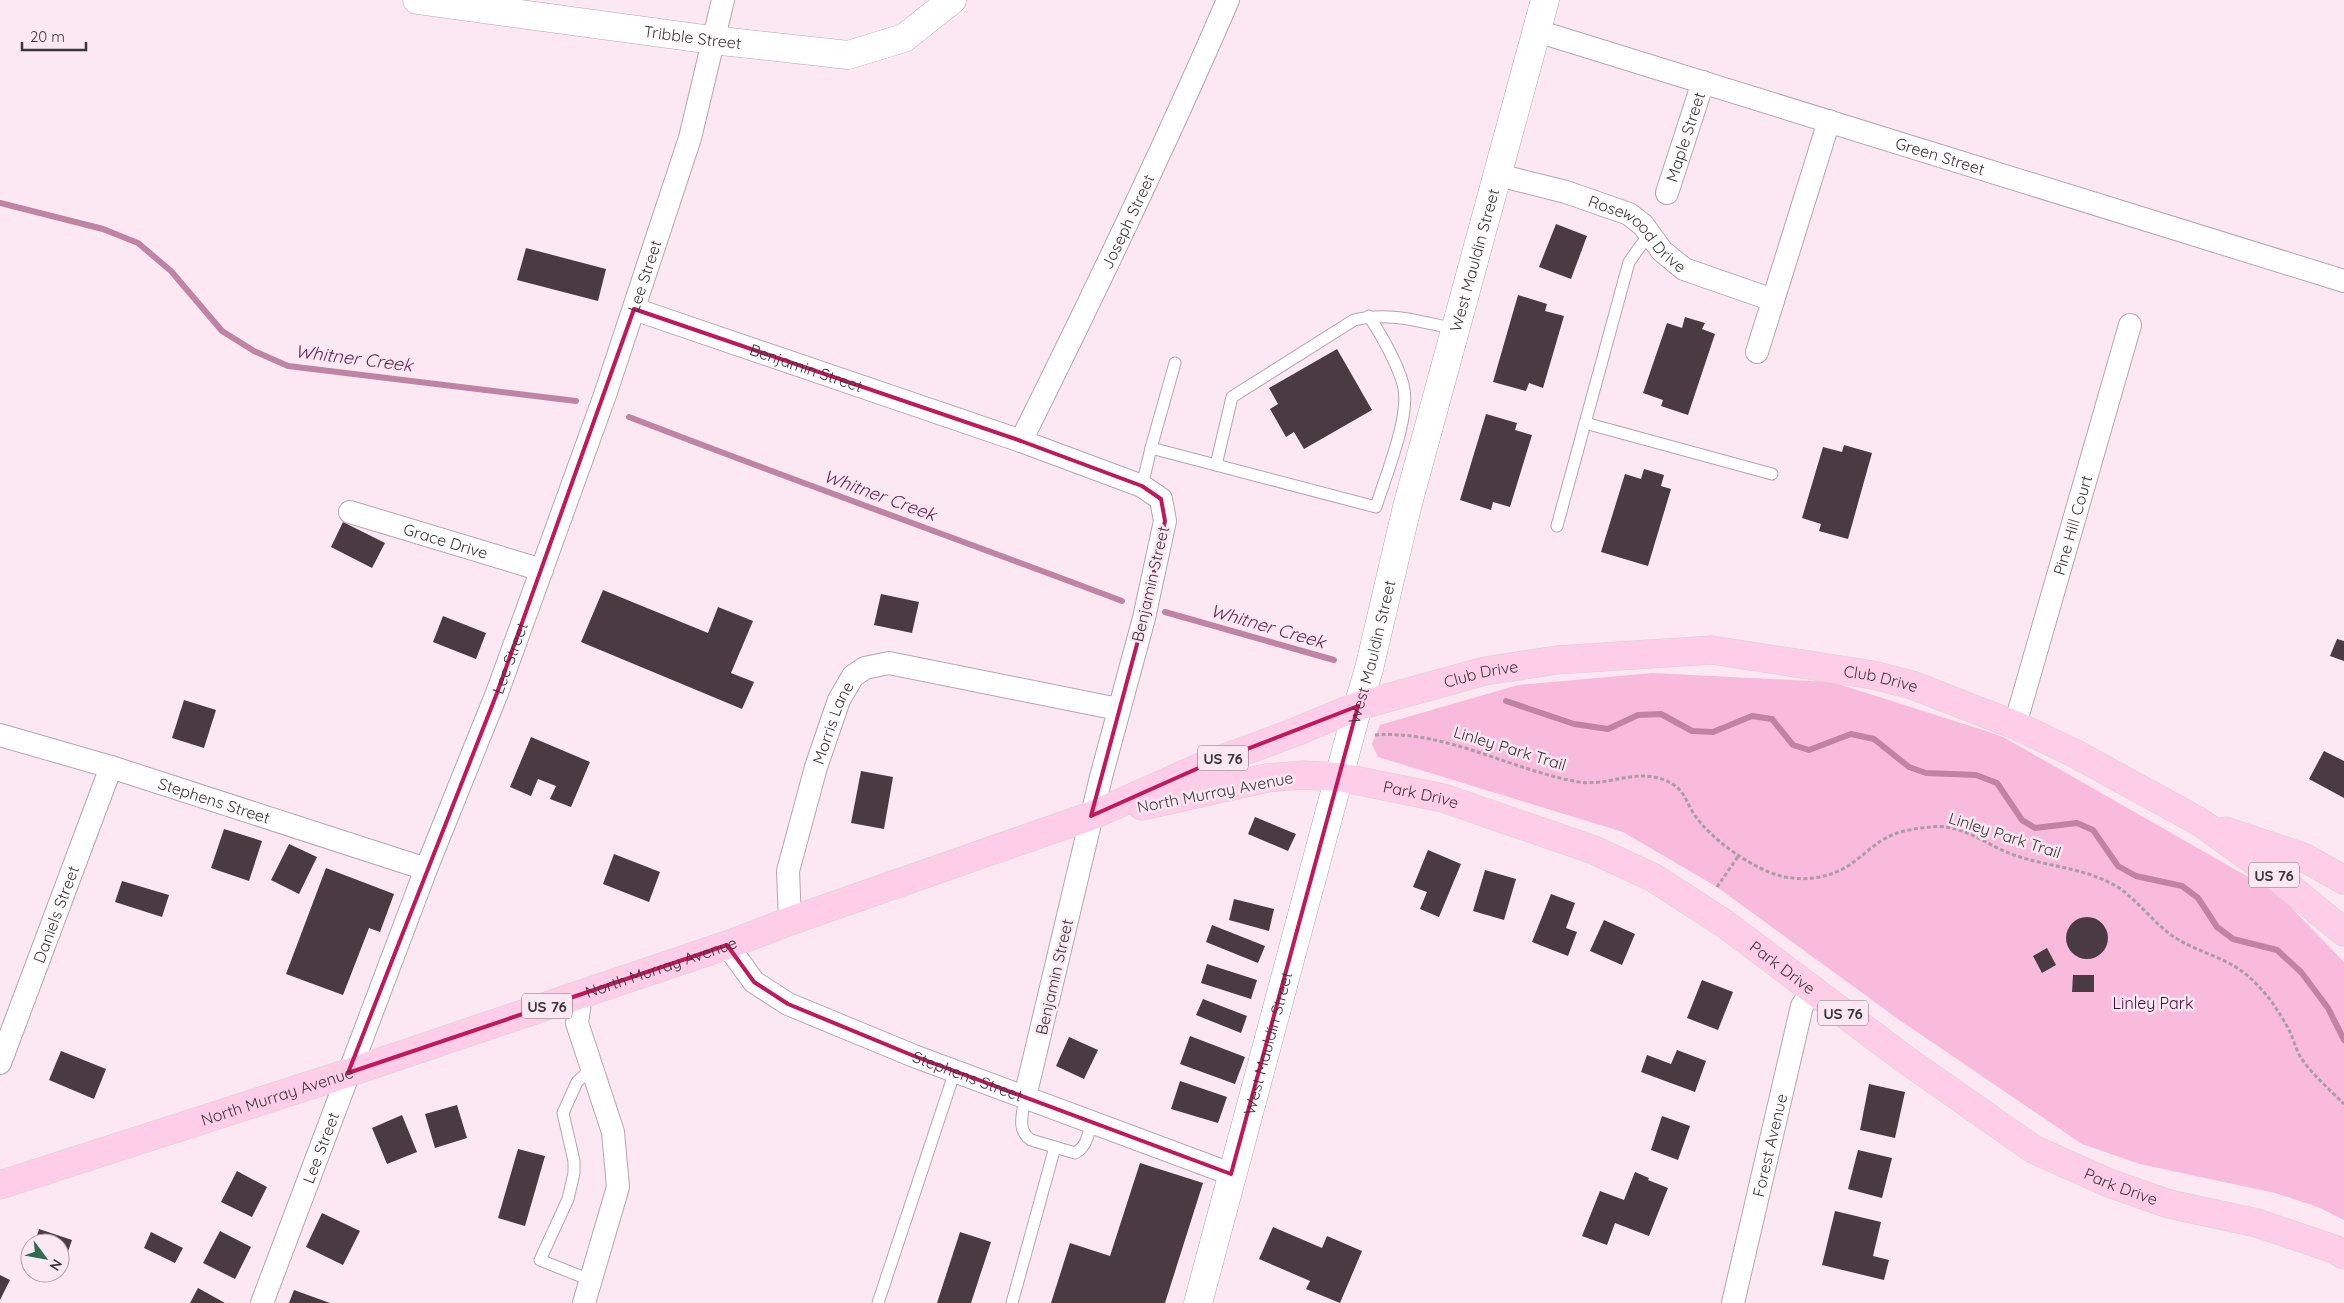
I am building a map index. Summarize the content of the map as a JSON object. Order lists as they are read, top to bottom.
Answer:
{
  "streets": {
    "main road": [
      "Club Drive",
      "US 76",
      "North Murray Avenue",
      "Park Drive"
    ],
    "street": [
      "Tribble Street",
      "Maple Street",
      "Green Street",
      "Joseph Street",
      "Rosewood Drive",
      "West Mauldin Street",
      "Lee Street",
      "Benjamin Street",
      "Pine Hill Court",
      "Grace Drive",
      "Morris Lane",
      "Stephens Street",
      "Daniels Street",
      "Forest Avenue"
    ],
    "path": ["Linley Park Trail"]
  },
  "crossings": [
    ["Tribble Street", "Lee Street"],
    ["Maple Street", "Green Street"],
    ["Green Street", "West Mauldin Street"],
    ["Joseph Street", "Benjamin Street"],
    ["Rosewood Drive", "West Mauldin Street"],
    ["West Mauldin Street", "Club Drive"],
    ["West Mauldin Street", "Linley Park Trail"],
    ["West Mauldin Street", "North Murray Avenue"],
    ["West Mauldin Street", "Park Drive"],
    ["West Mauldin Street", "Stephens Street"],
    ["Lee Street", "Benjamin Street"],
    ["Lee Street", "Grace Drive"],
    ["Lee Street", "North Murray Avenue"],
    ["Lee Street", "Stephens Street"],
    ["Benjamin Street", "Morris Lane"],
    ["Benjamin Street", "North Murray Avenue"],
    ["Benjamin Street", "Stephens Street"],
    ["Pine Hill Court", "Club Drive"],
    ["Club Drive", "North Murray Avenue"],
    ["Morris Lane", "North Murray Avenue"],
    ["North Murray Avenue", "Park Drive"],
    ["North Murray Avenue", "Stephens Street"],
    ["Park Drive", "Forest Avenue"],
    ["Stephens Street", "Daniels Street"]
  ],
  "water": ["Whitner Creek"],
  "parks": ["Linley Park"],
  "scale_bar": "20 m",
  "north": "bottom right"
}
